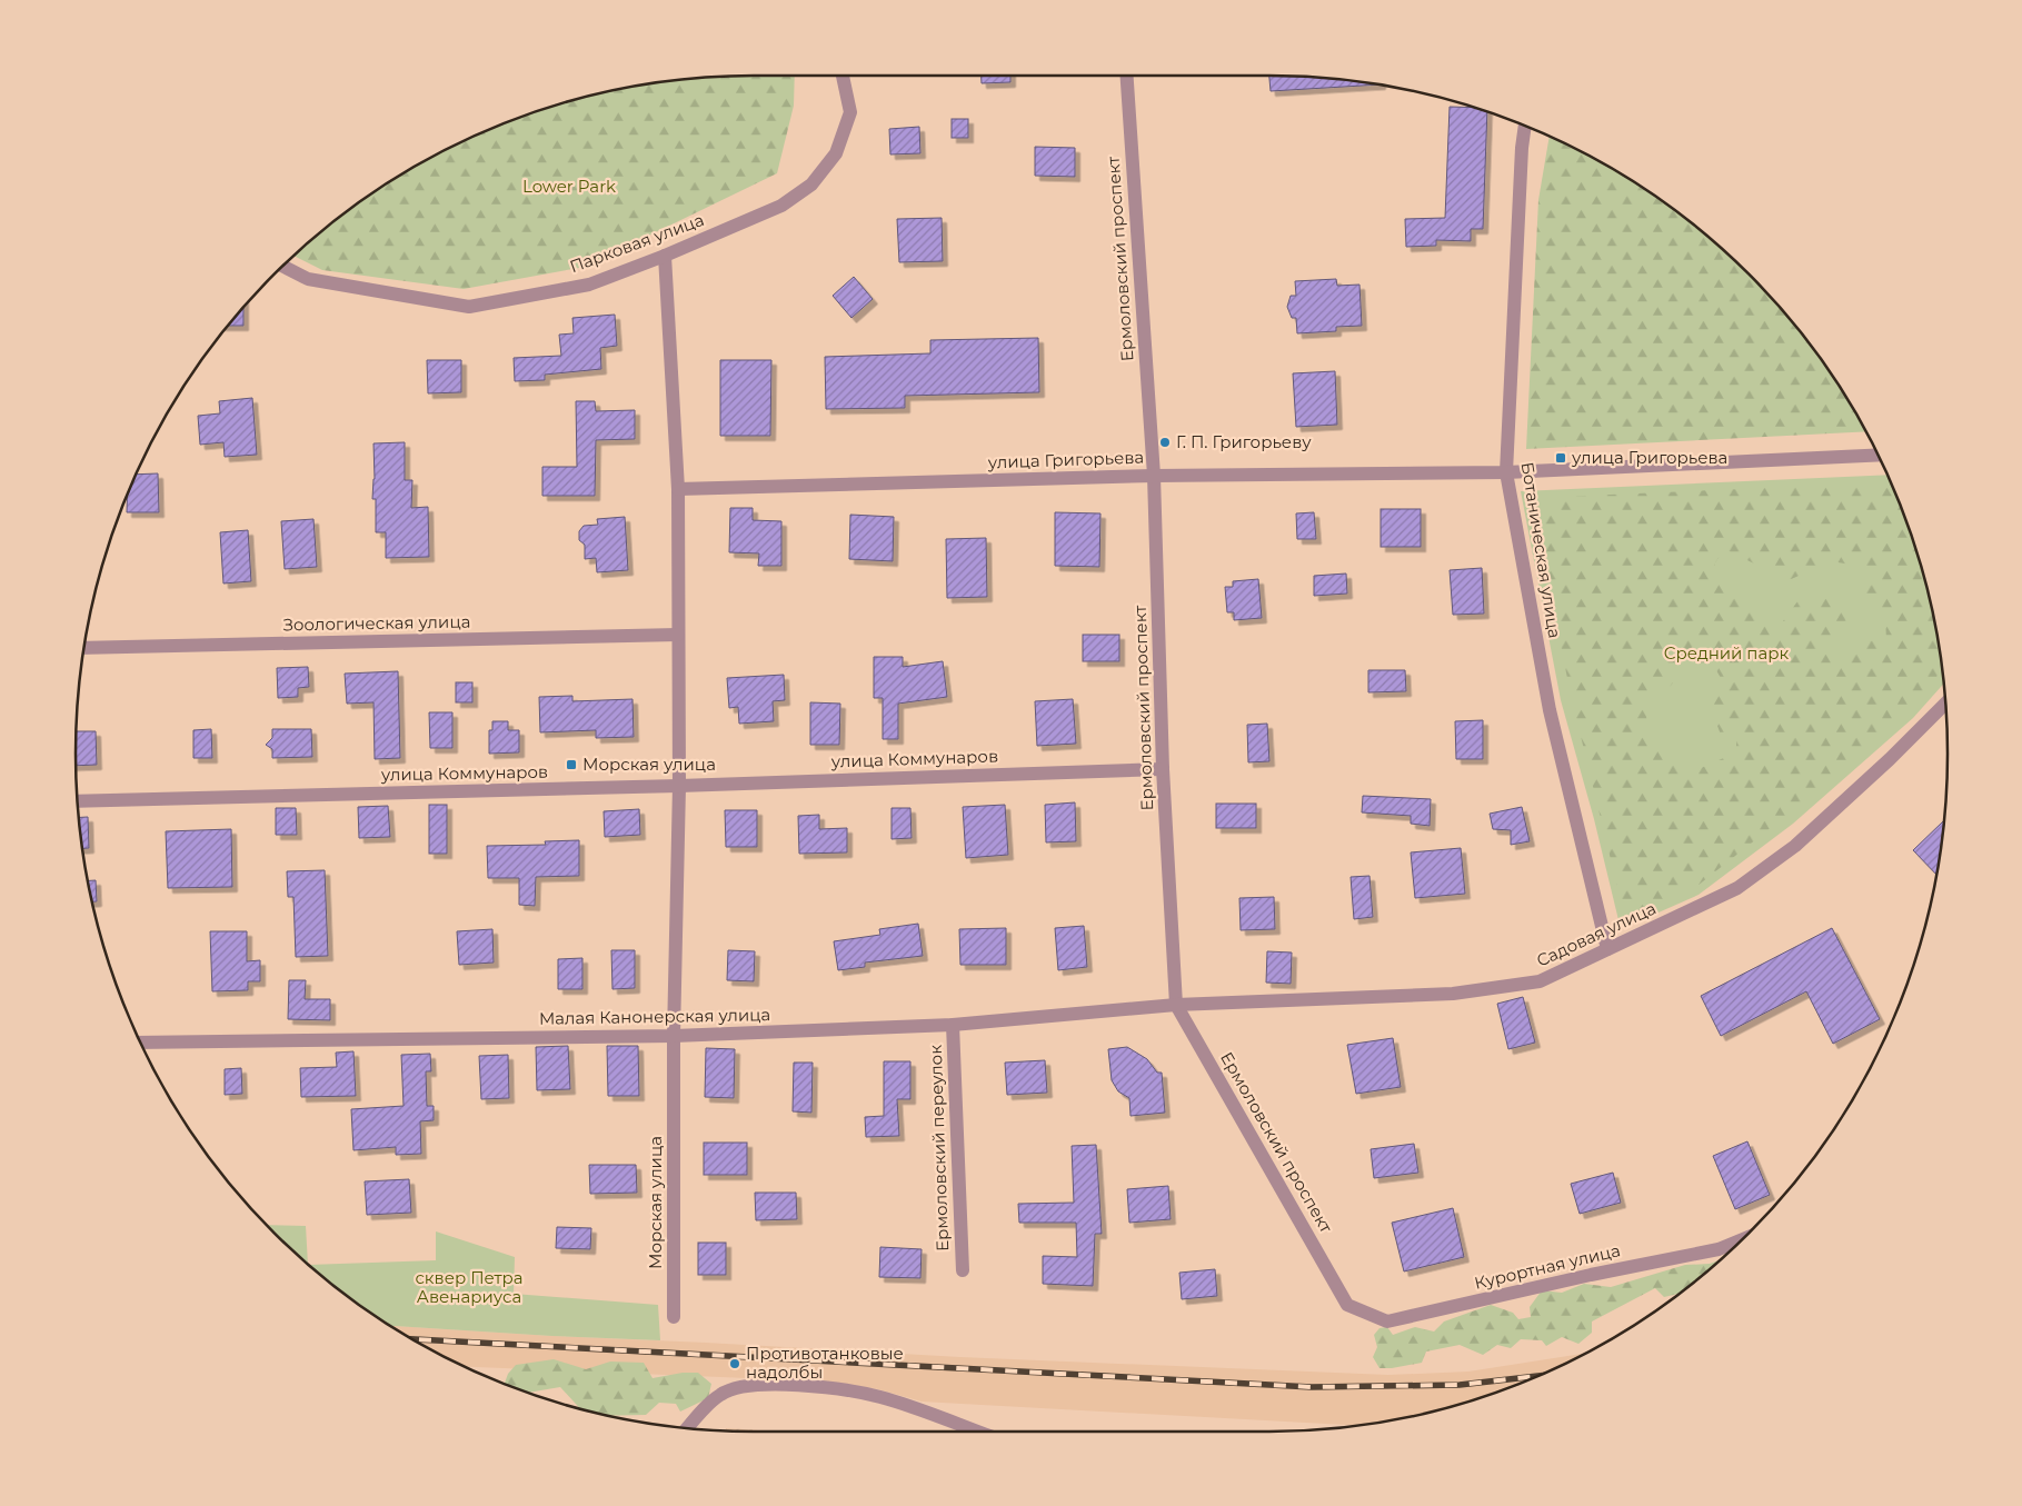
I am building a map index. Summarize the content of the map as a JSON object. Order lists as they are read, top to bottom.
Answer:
{
  "streets": {
    "street": [
      "Парковая улица",
      "Ермоловский проспект",
      "улица Григорьева",
      "Ботаническая улица",
      "Зоологическая улица",
      "улица Коммунаров",
      "Садовая улица",
      "Малая Канонерская улица",
      "Ермоловский переулок",
      "Морская улица",
      "Курортная улица"
    ]
  },
  "crossings": [
    ["Парковая улица", "Морская улица"],
    ["Ермоловский проспект", "улица Григорьева"],
    ["Ермоловский проспект", "улица Коммунаров"],
    ["Ермоловский проспект", "Садовая улица"],
    ["Ермоловский проспект", "Малая Канонерская улица"],
    ["Ермоловский проспект", "Курортная улица"],
    ["улица Григорьева", "Ботаническая улица"],
    ["улица Григорьева", "Морская улица"],
    ["Ботаническая улица", "Садовая улица"],
    ["Зоологическая улица", "Морская улица"],
    ["улица Коммунаров", "Морская улица"],
    ["Садовая улица", "Малая Канонерская улица"],
    ["Малая Канонерская улица", "Ермоловский переулок"],
    ["Малая Канонерская улица", "Морская улица"]
  ],
  "parks": ["Lower Park", "Средний парк", "сквер Петра Авенариуса"],
  "places": {
    "other": ["Г. П. Григорьеву", "Противотанковые надолбы"],
    "transit": ["улица Григорьева", "Морская улица"]
  }
}
